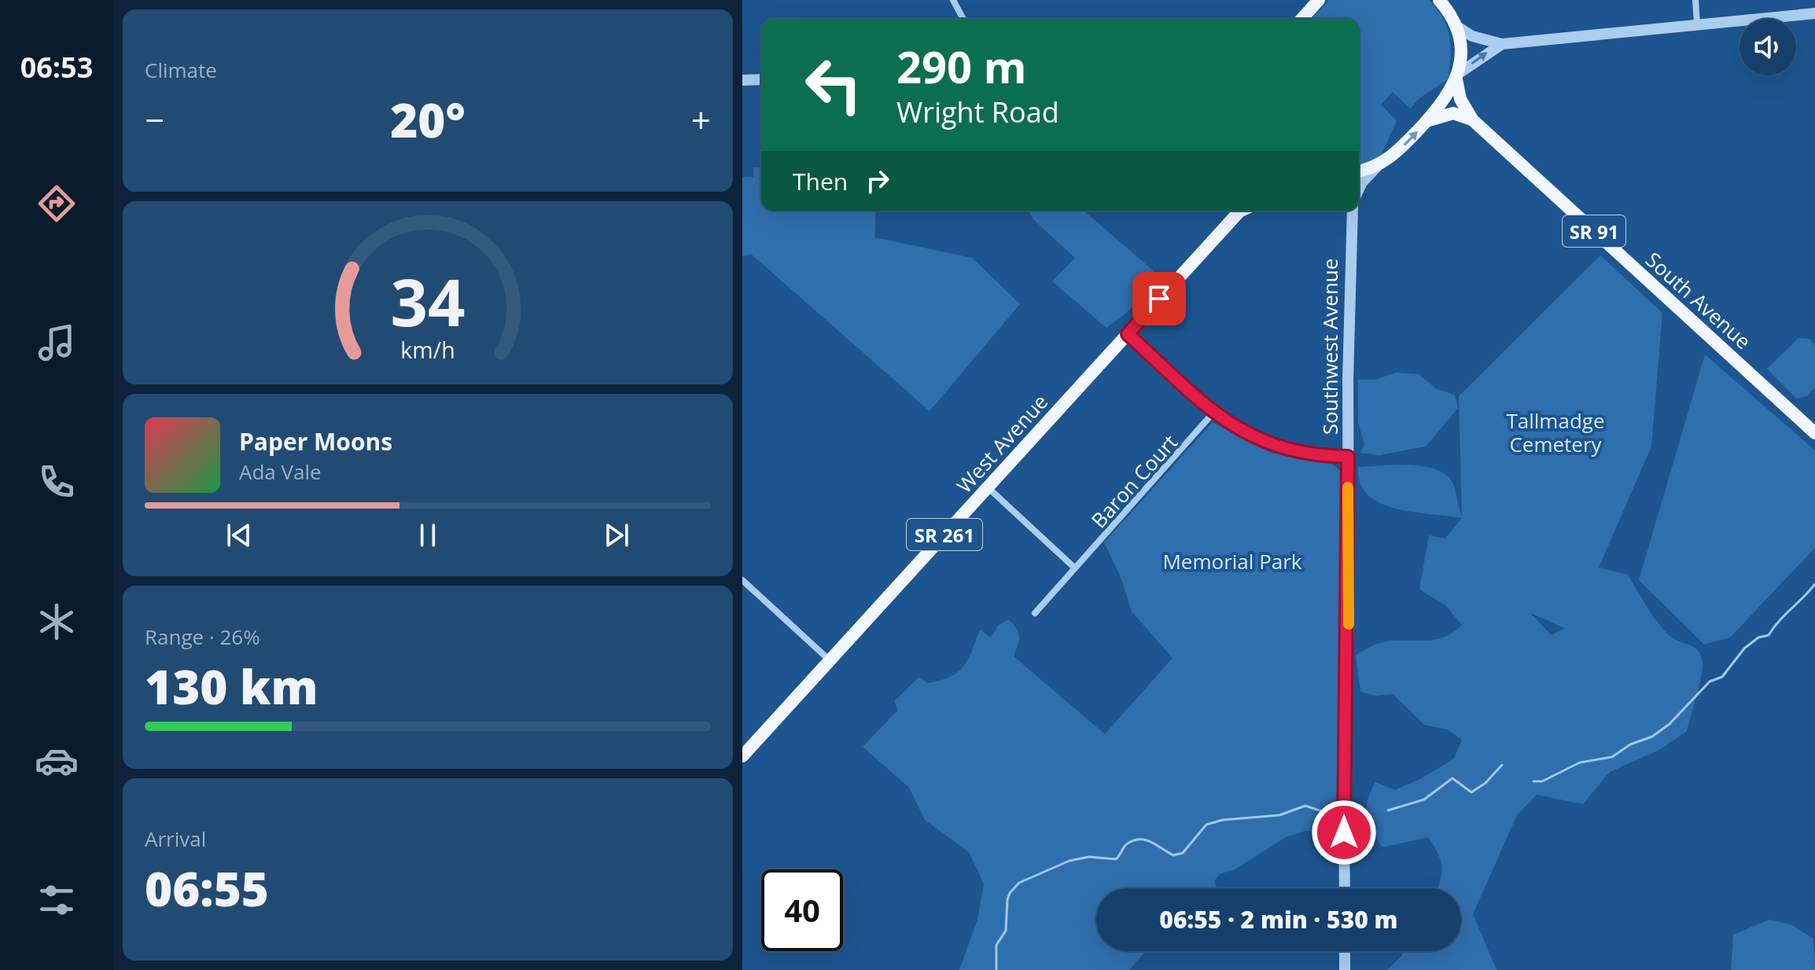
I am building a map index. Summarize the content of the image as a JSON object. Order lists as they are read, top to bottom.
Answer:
{
  "streets": {
    "main road": [
      "SR 91",
      "South Avenue",
      "West Avenue",
      "SR 261"
    ],
    "street": ["Southwest Avenue", "Baron Court"]
  },
  "crossings": [
    ["SR 91", "South Avenue"]
  ],
  "parks": ["Tallmadge Cemetery", "Memorial Park"],
  "page": {
    "tabs": "06:53",
    "tile": [
      "Climate",
      ["Range · 26%", "130 km"],
      ["Arrival", "06:55"]
    ],
    "turn": ["290 m", "Wright Road"],
    "heat": ["−", "20°", "+"],
    "then": "Then",
    "song": ["Paper Moons", "Ada Vale"],
    "limit": "40",
    "trip": "06:55 · 2 min · 530 m",
    "gauge": ["34", "km/h"]
  }
}
